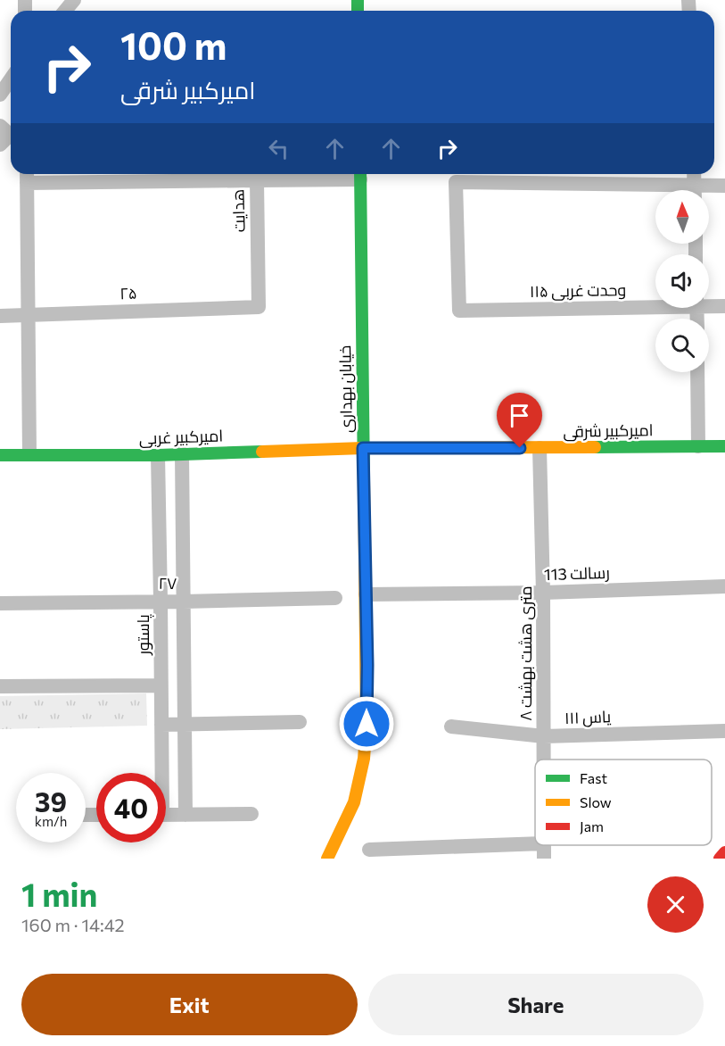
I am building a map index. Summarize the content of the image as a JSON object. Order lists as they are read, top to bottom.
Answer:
{
  "streets": {
    "street": [
      "هدایت",
      "۱۱۵ وحدت غربی",
      "۲۵",
      "خیابان بهداری",
      "امیرکبیر شرقی",
      "امیرکبیر غربی",
      "رسالت 113",
      "۲۷",
      "پاستور",
      "۸ متری هشت بهشت",
      "یاس ۱۱۱"
    ]
  },
  "crossings": [
    ["هدایت", "۲۵"],
    ["خیابان بهداری", "امیرکبیر شرقی"],
    ["خیابان بهداری", "امیرکبیر غربی"],
    ["خیابان بهداری", "رسالت 113"],
    ["امیرکبیر شرقی", "امیرکبیر غربی"],
    ["امیرکبیر شرقی", "۸ متری هشت بهشت"],
    ["امیرکبیر غربی", "پاستور"],
    ["رسالت 113", "۸ متری هشت بهشت"],
    ["۲۷", "پاستور"],
    ["۸ متری هشت بهشت", "یاس ۱۱۱"]
  ],
  "legend": ["Fast", "Slow", "Jam"],
  "north": "top",
  "page": {
    "turn": ["100 m", "امیرکبیر شرقی"],
    "speed": "39 km/h",
    "limit": "40",
    "heading": ["1 min", "160 m · 14:42"],
    "buttons": ["Exit", "Share"]
  }
}
